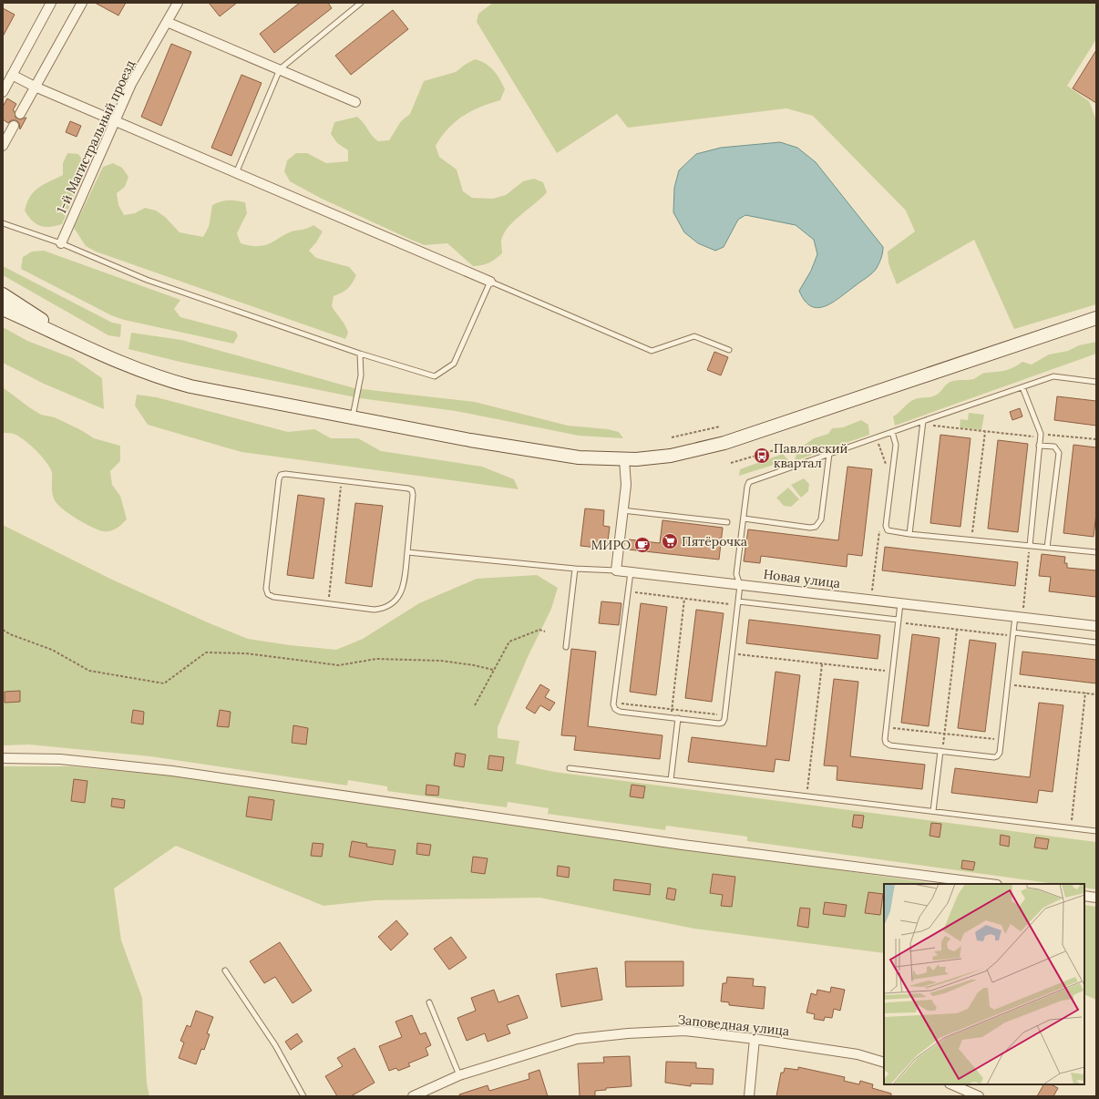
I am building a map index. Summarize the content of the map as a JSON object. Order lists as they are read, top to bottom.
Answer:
{
  "streets": {
    "street": ["1-й Магистральный проезд", "Новая улица", "Заповедная улица"]
  },
  "places": {
    "bus stop": ["Павловский квартал"],
    "supermarket": ["Пятёрочка"],
    "cafe": ["МИРО"]
  }
}
